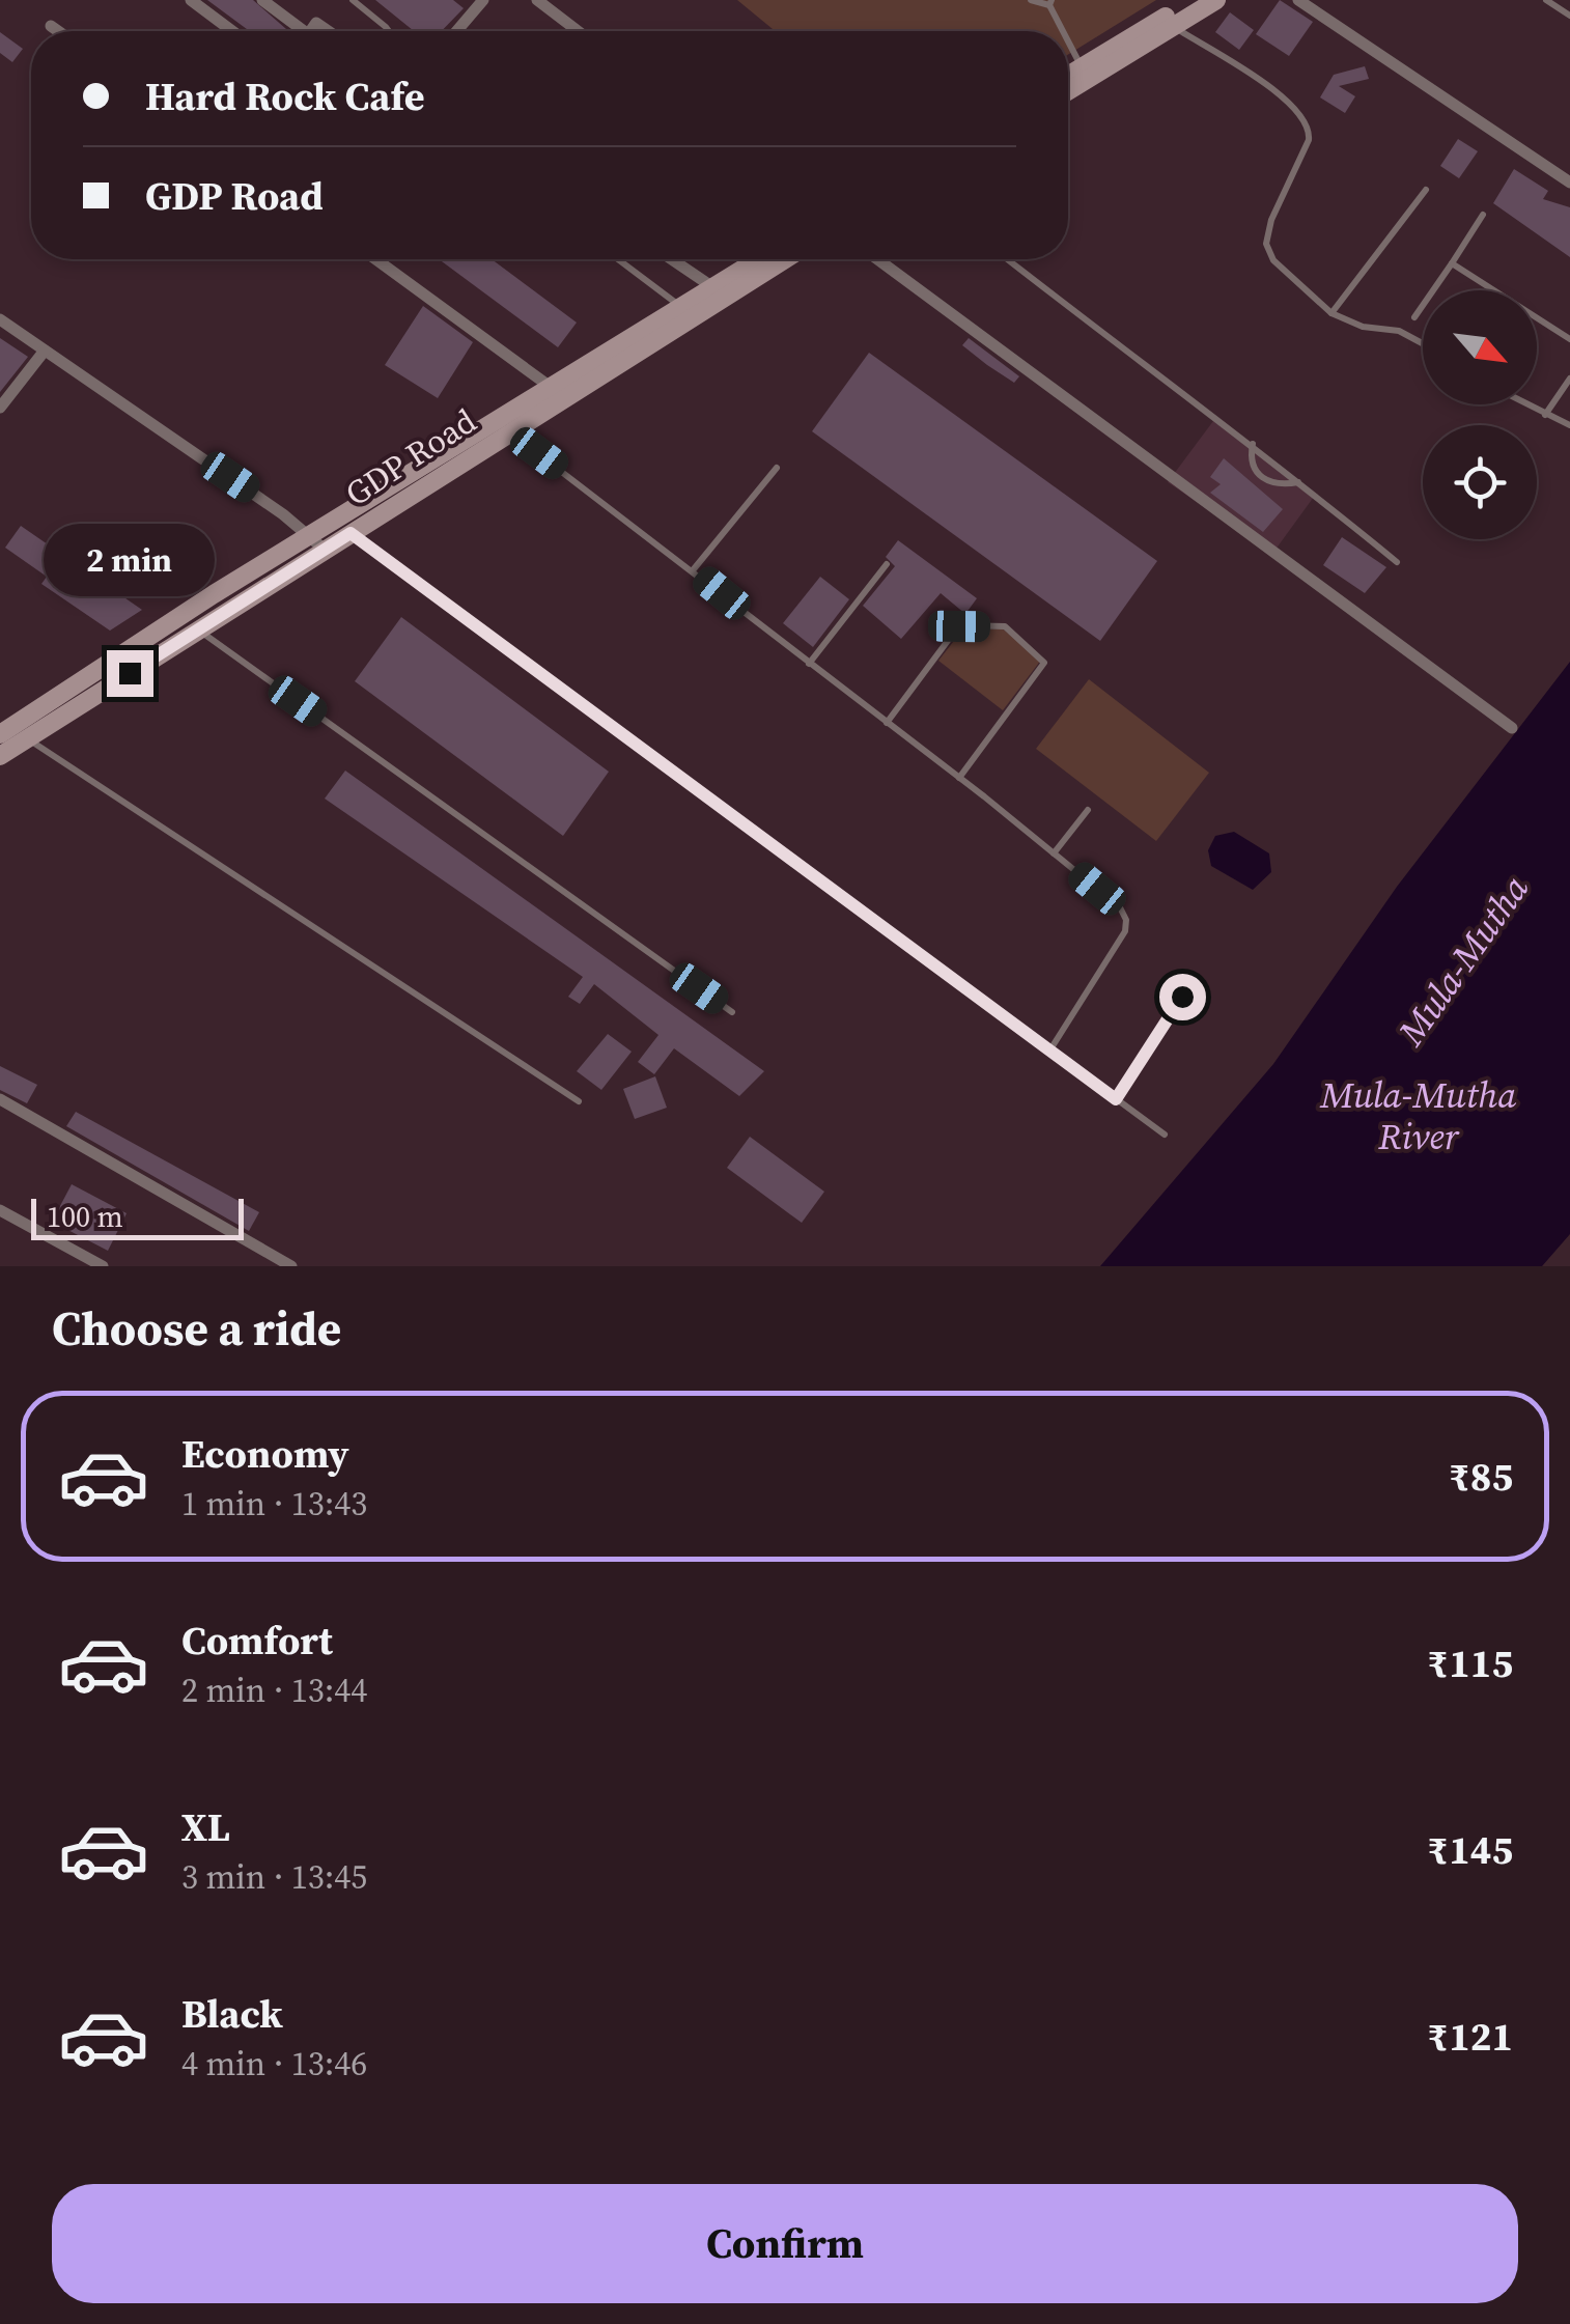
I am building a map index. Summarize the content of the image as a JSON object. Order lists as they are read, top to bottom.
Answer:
{
  "streets": {
    "main road": ["GDP Road"]
  },
  "water": ["Mula-Mutha", "Mula-Mutha River"],
  "scale_bar": "100 m",
  "north": "bottom right",
  "page": {
    "banner": ["Hard Rock Cafe", "GDP Road"],
    "bubble": "2 min",
    "scale": "100 m",
    "heading": "Choose a ride",
    "list": [
      {
        "name": "Economy",
        "note": "1 min · 13:43",
        "value": "₹85"
      },
      {
        "name": "Comfort",
        "note": "2 min · 13:44",
        "value": "₹115"
      },
      {
        "name": "XL",
        "note": "3 min · 13:45",
        "value": "₹145"
      },
      {
        "name": "Black",
        "note": "4 min · 13:46",
        "value": "₹121"
      }
    ],
    "buttons": "Confirm"
  }
}
